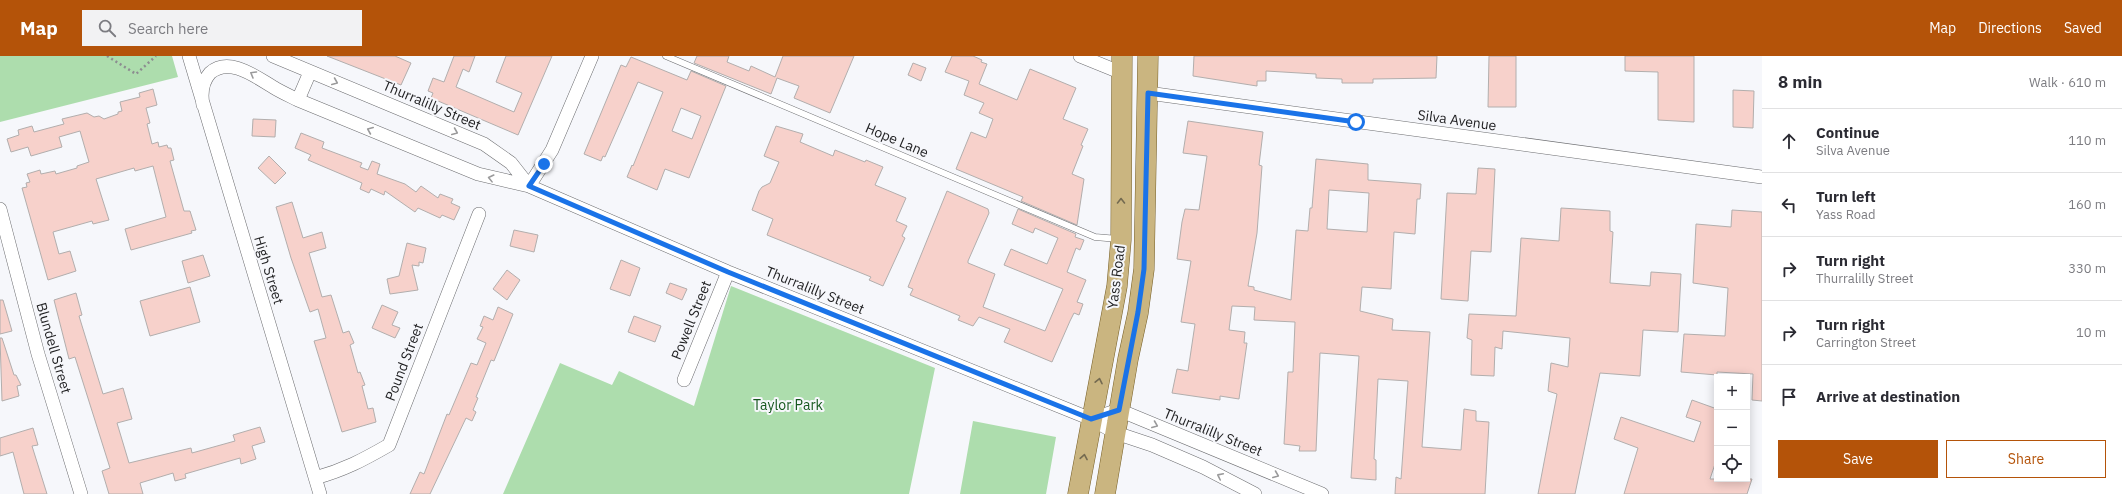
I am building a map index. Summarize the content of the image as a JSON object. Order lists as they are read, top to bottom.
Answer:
{
  "streets": {
    "main road": ["Yass Road"],
    "street": [
      "Thurralilly Street",
      "Silva Avenue",
      "High Street",
      "Powell Street",
      "Blundell Street",
      "Pound Street"
    ],
    "lane": ["Hope Lane"]
  },
  "crossings": [
    ["Thurralilly Street", "High Street"],
    ["Thurralilly Street", "Yass Road"],
    ["Thurralilly Street", "Powell Street"],
    ["Silva Avenue", "Yass Road"],
    ["Hope Lane", "Yass Road"],
    ["High Street", "Pound Street"]
  ],
  "parks": ["Taylor Park"],
  "page": {
    "header": "Map",
    "search": "Search here",
    "nav": ["Map", "Directions", "Saved"],
    "heading": ["8 min", "Walk · 610 m"],
    "list": [
      ["Continue", "Silva Avenue", "110 m"],
      ["Turn left", "Yass Road", "160 m"],
      ["Turn right", "Thurralilly Street", "330 m"],
      ["Turn right", "Carrington Street", "10 m"],
      "Arrive at destination"
    ],
    "map_buttons": ["+", "−"],
    "buttons": ["Save", "Share"]
  }
}
